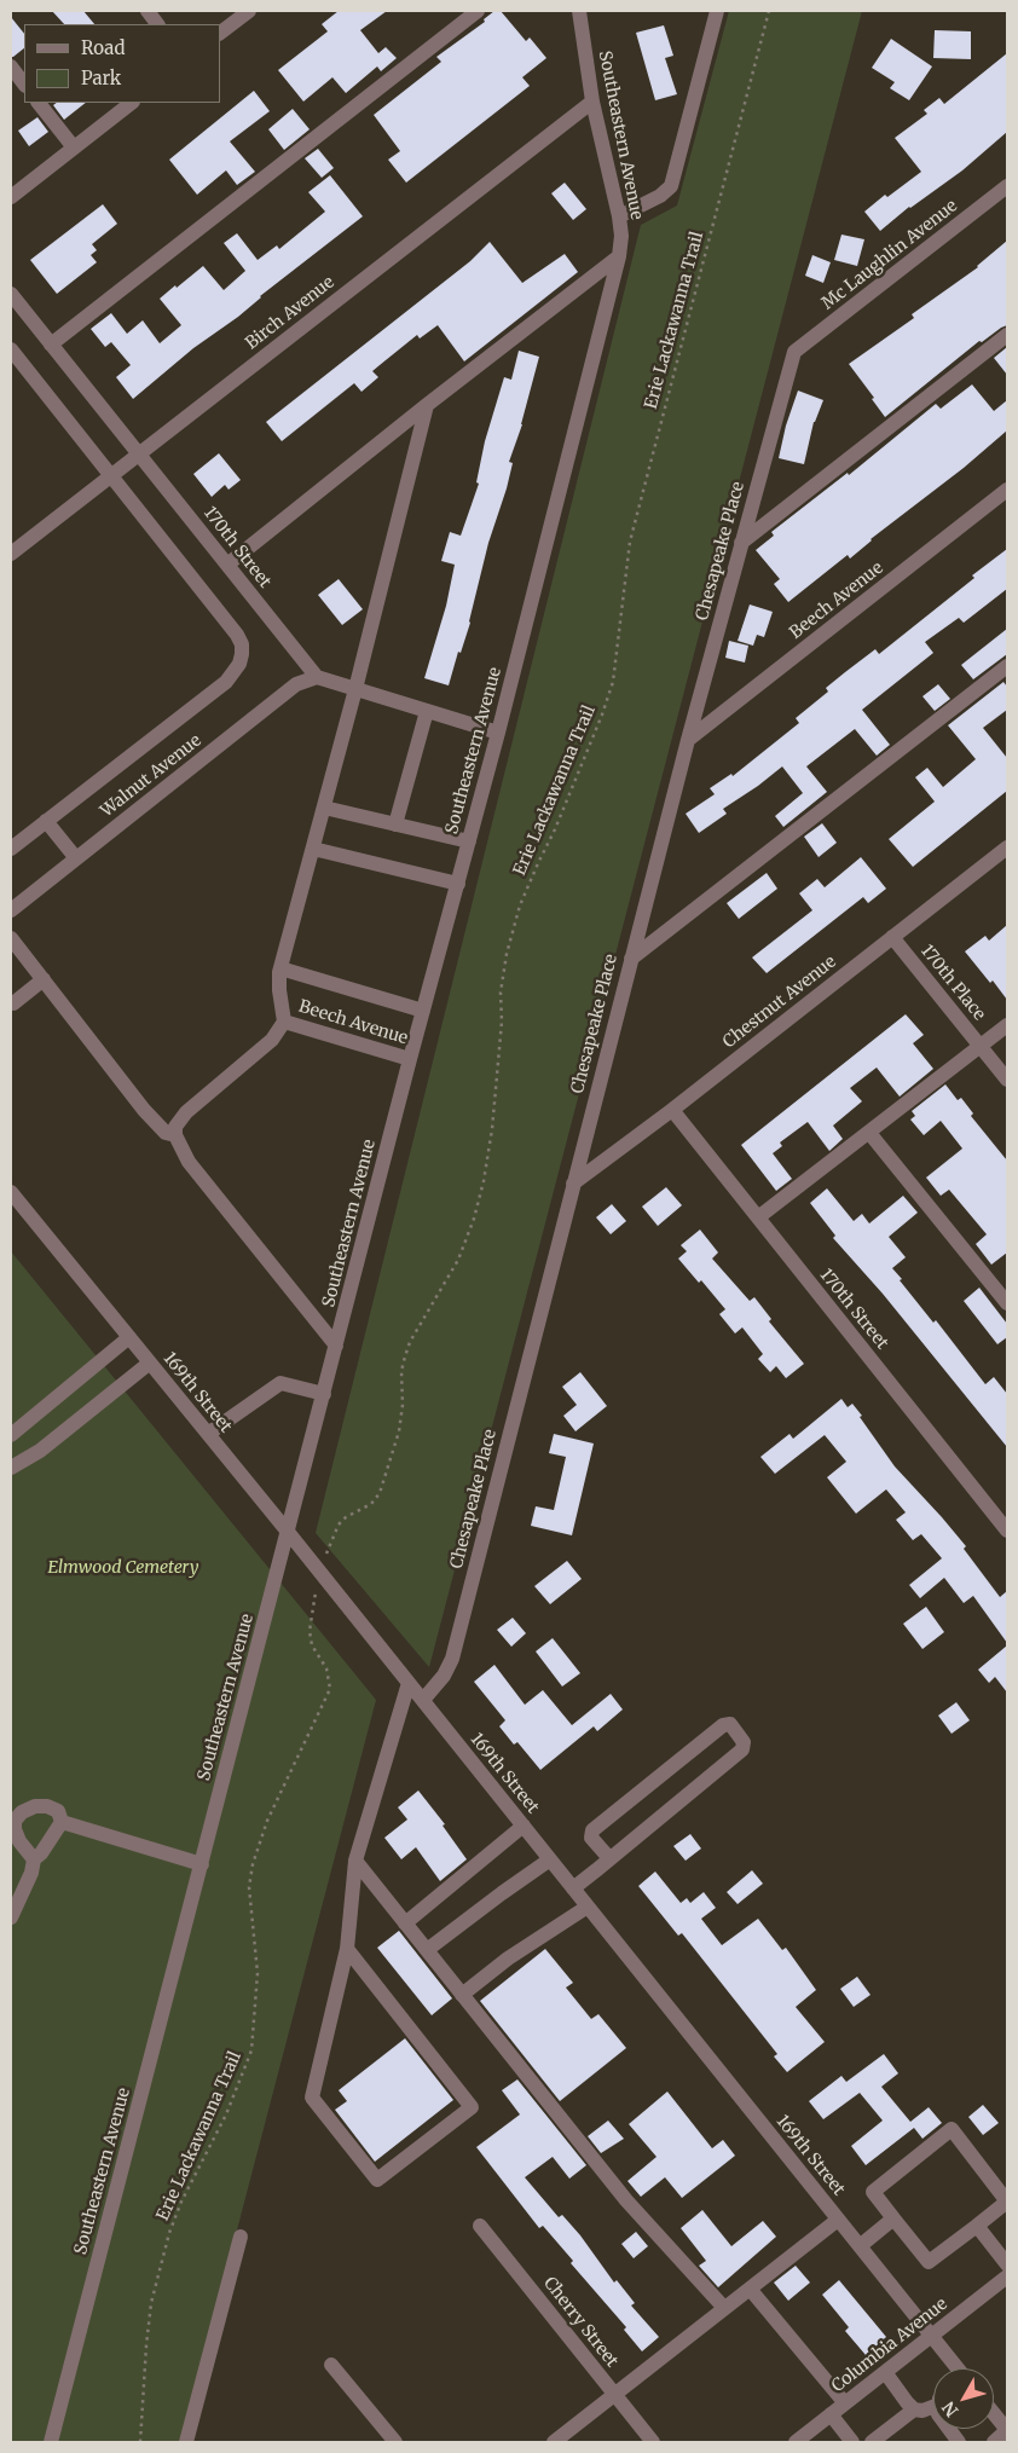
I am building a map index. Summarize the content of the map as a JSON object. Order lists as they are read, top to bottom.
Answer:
{
  "streets": {
    "street": [
      "Southeastern Avenue",
      "Mc Laughlin Avenue",
      "Birch Avenue",
      "170th Street",
      "Chesapeake Place",
      "Beech Avenue",
      "Walnut Avenue",
      "170th Place",
      "Chestnut Avenue",
      "169th Street",
      "Cherry Street",
      "Columbia Avenue"
    ],
    "path": ["Erie Lackawanna Trail"]
  },
  "crossings": [
    ["Southeastern Avenue", "Birch Avenue"],
    ["Southeastern Avenue", "Beech Avenue"],
    ["Southeastern Avenue", "169th Street"],
    ["Mc Laughlin Avenue", "Chesapeake Place"],
    ["Birch Avenue", "170th Street"],
    ["170th Street", "Walnut Avenue"],
    ["170th Street", "Chestnut Avenue"],
    ["Chesapeake Place", "Beech Avenue"],
    ["Chesapeake Place", "Chestnut Avenue"],
    ["Chesapeake Place", "169th Street"],
    ["170th Place", "Chestnut Avenue"],
    ["169th Street", "Columbia Avenue"]
  ],
  "parks": ["Elmwood Cemetery"],
  "legend": ["Road", "Park"],
  "north": "bottom left"
}
